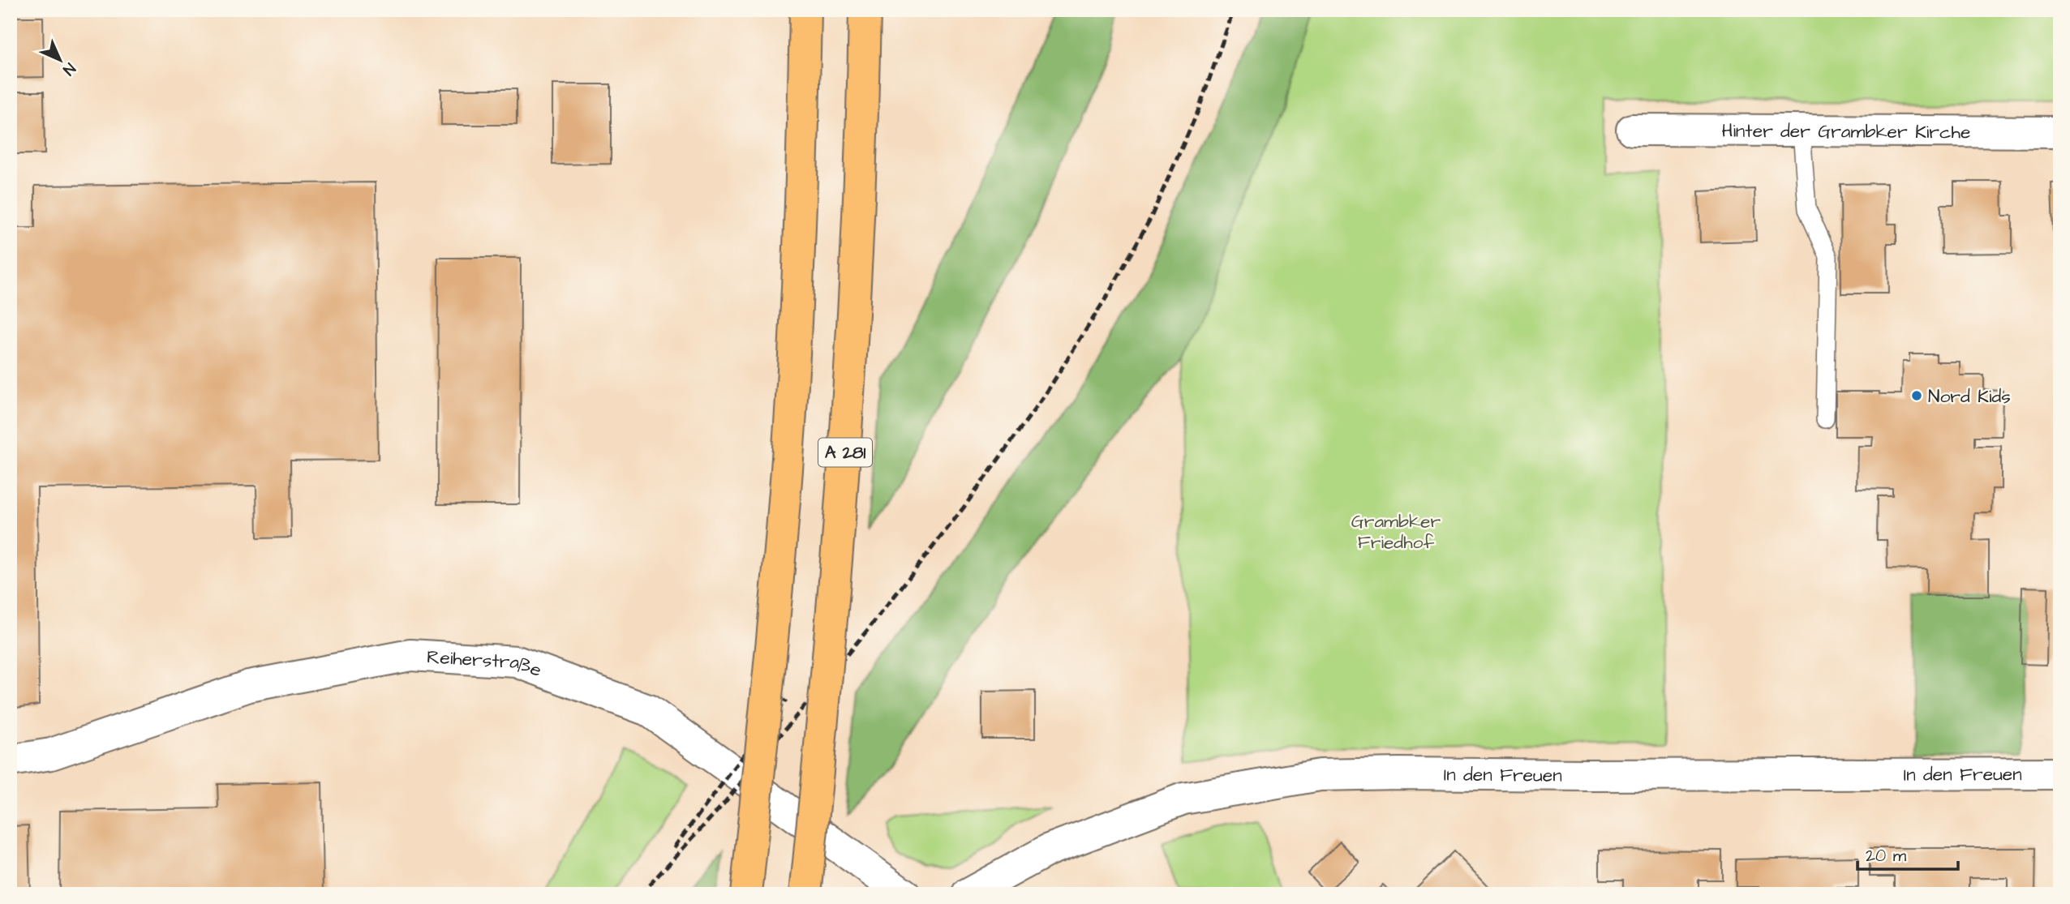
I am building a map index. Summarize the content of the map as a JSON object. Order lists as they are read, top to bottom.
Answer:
{
  "streets": {
    "highway": ["A 281"],
    "street": ["Hinter der Grambker Kirche", "Reiherstraße", "In den Freuen"]
  },
  "parks": ["Grambker Friedhof"],
  "places": ["Nord Kids"],
  "scale_bar": "20 m",
  "north": "bottom right"
}
